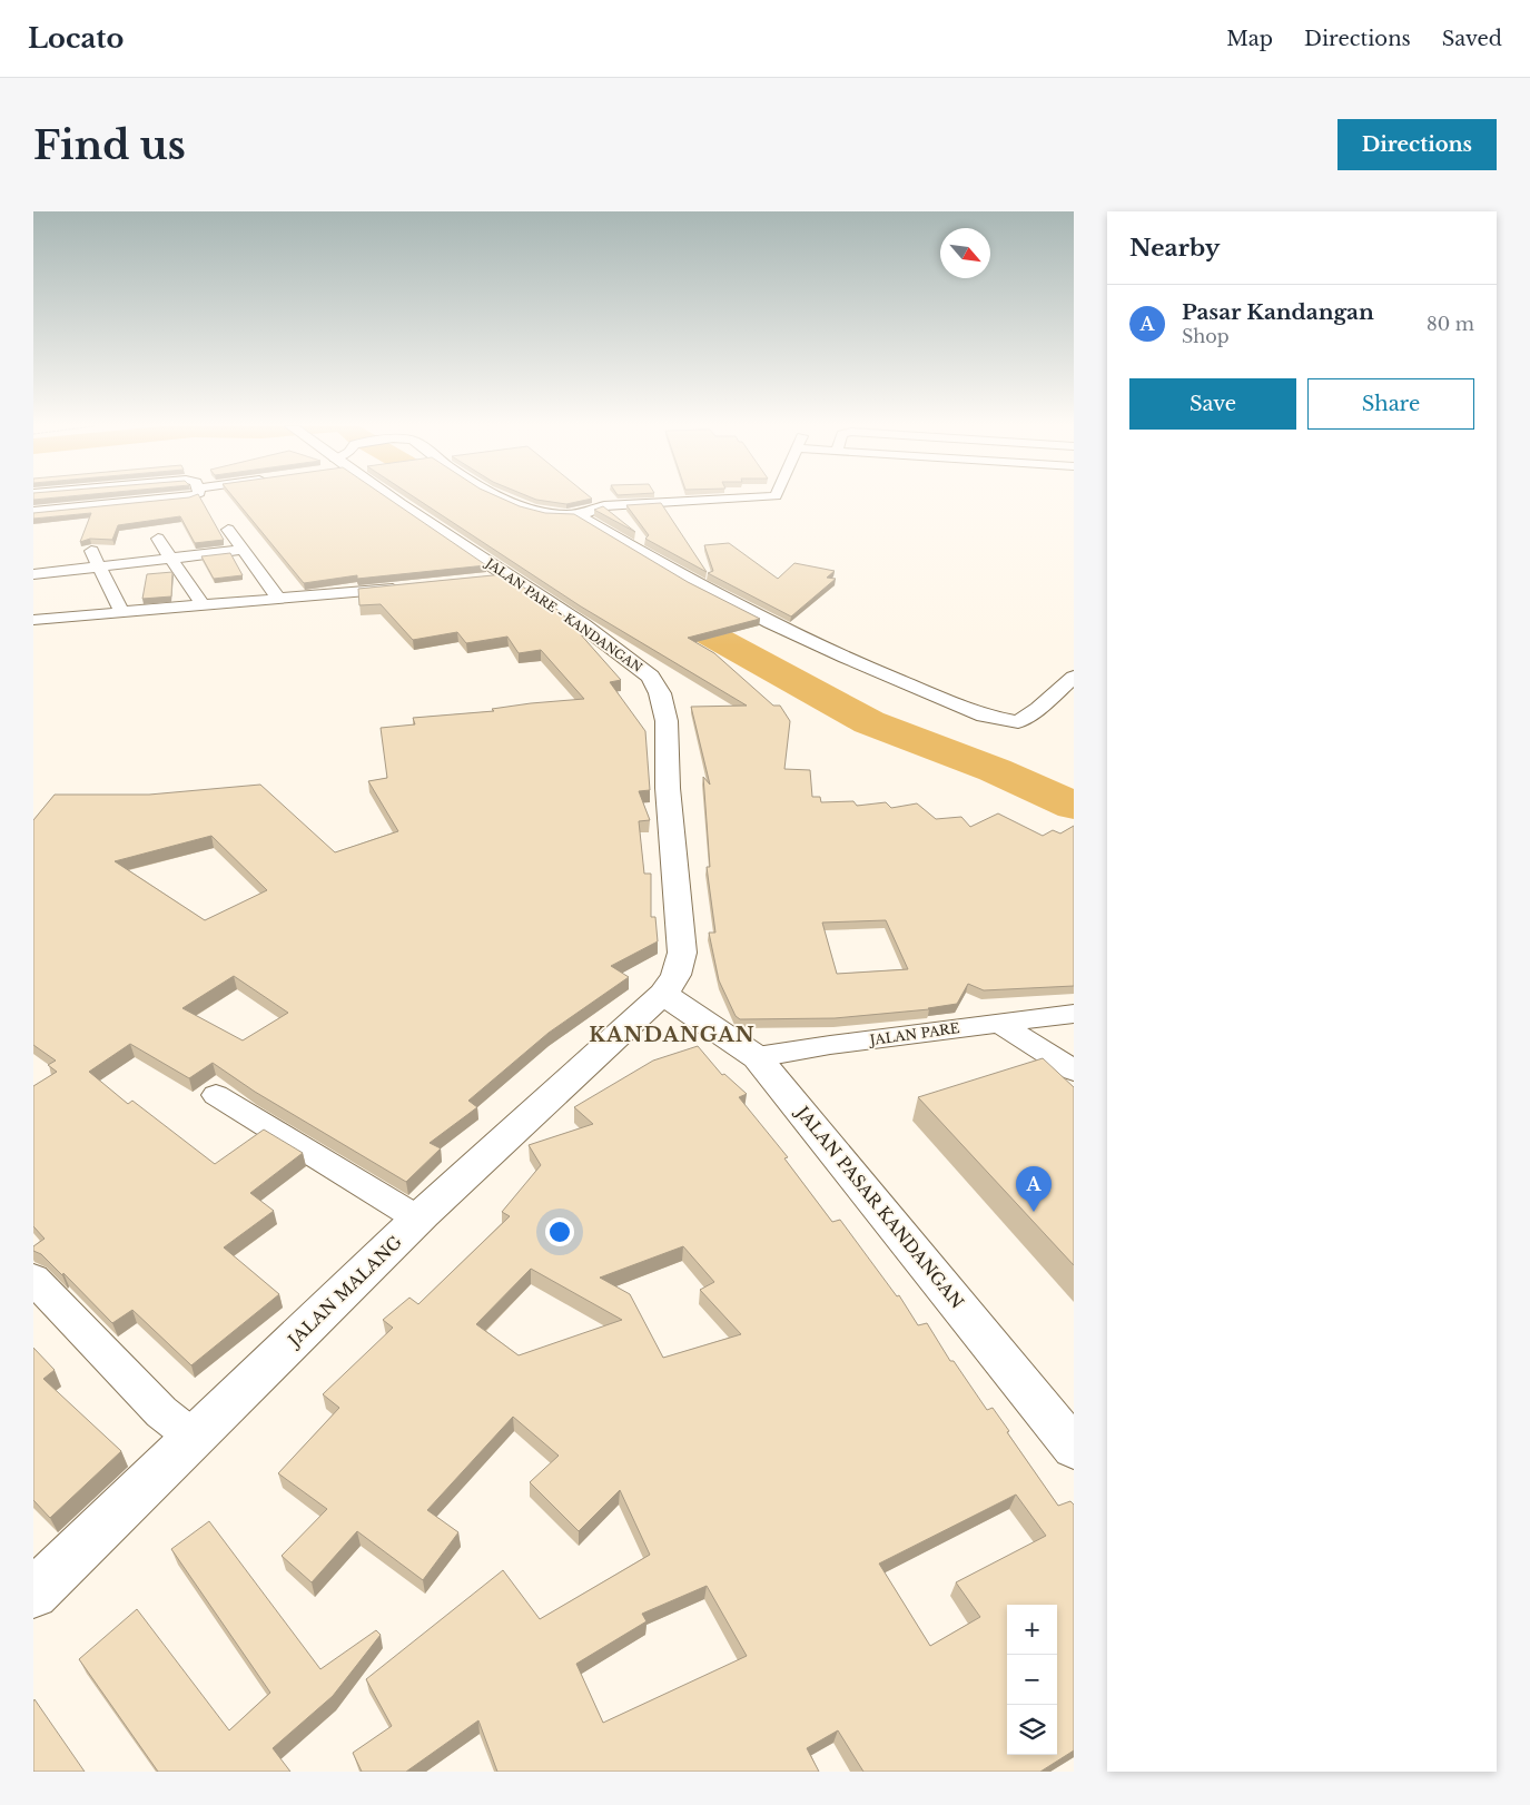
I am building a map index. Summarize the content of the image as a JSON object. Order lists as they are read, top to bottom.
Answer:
{
  "streets": {
    "main road": ["JALAN PARE - KANDANGAN", "JALAN PASAR KANDANGAN", "JALAN MALANG"],
    "street": ["JALAN PARE"]
  },
  "crossings": [
    ["JALAN PARE - KANDANGAN", "JALAN PASAR KANDANGAN"],
    ["JALAN PARE - KANDANGAN", "JALAN MALANG"],
    ["JALAN PARE", "JALAN PASAR KANDANGAN"],
    ["JALAN PASAR KANDANGAN", "JALAN MALANG"]
  ],
  "districts": ["KANDANGAN"],
  "north": "bottom right",
  "page": {
    "header": "Locato",
    "nav": ["Map", "Directions", "Saved"],
    "buttons": [
      "Directions",
      ["Save", "Share"]
    ],
    "title": "Find us",
    "heading": "Nearby",
    "list": [
      {
        "mark": "A",
        "name": "Pasar Kandangan",
        "note": "Shop",
        "value": "80 m"
      }
    ],
    "pins": "A",
    "map_buttons": ["+", "−"]
  }
}
